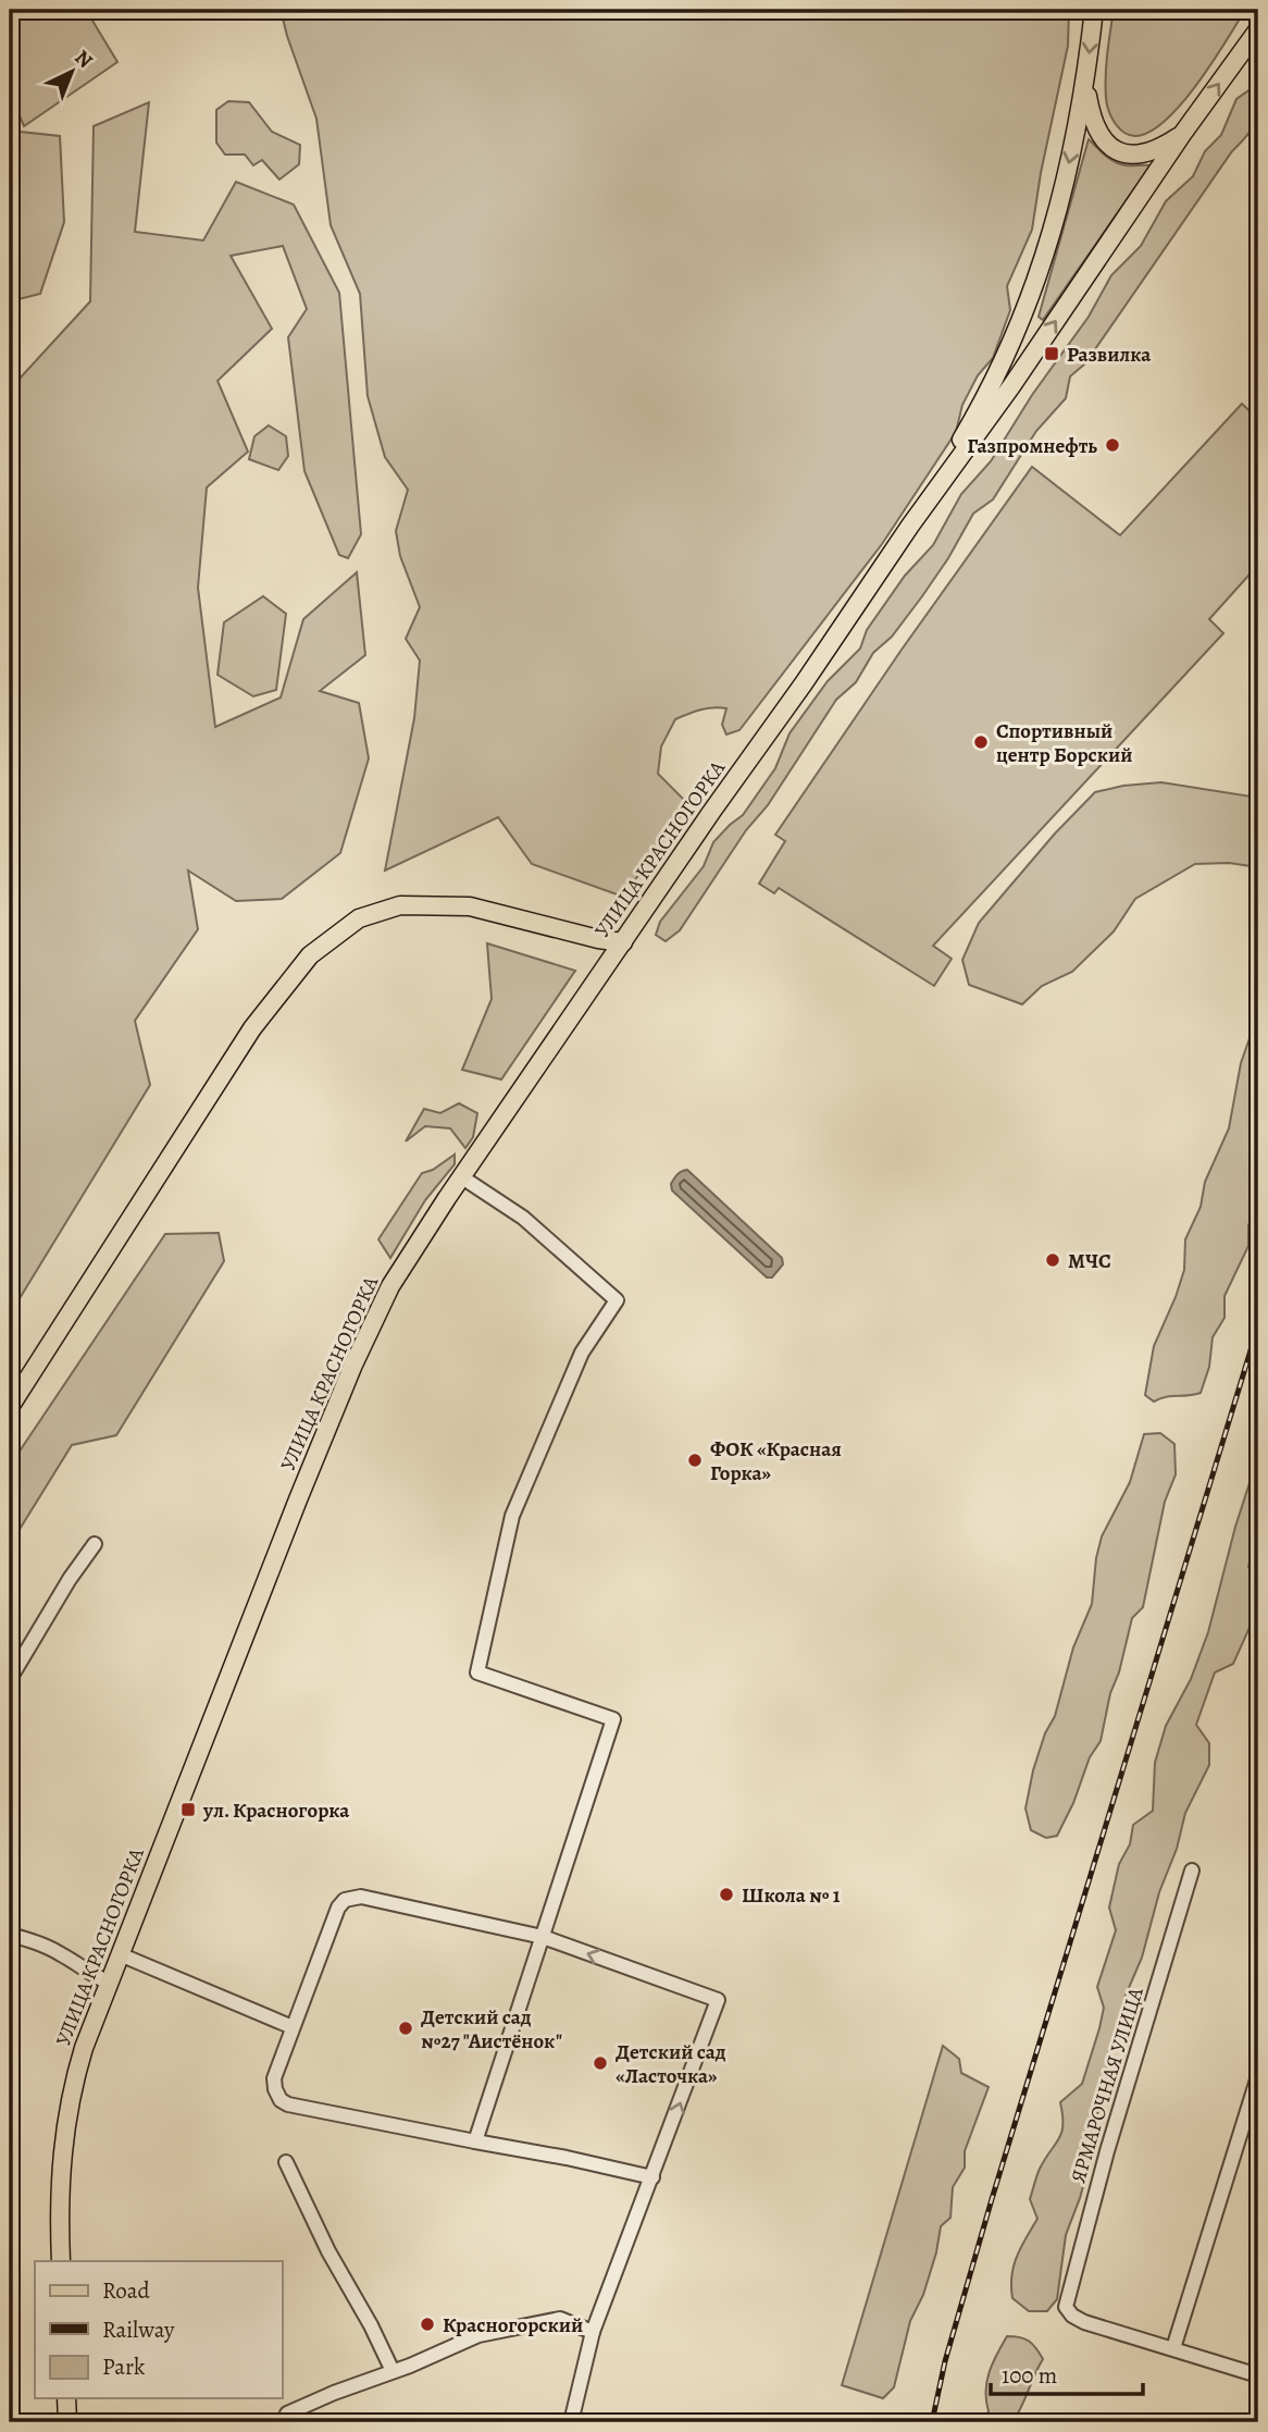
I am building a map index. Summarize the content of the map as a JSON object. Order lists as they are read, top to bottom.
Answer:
{
  "streets": {
    "main road": ["УЛИЦА КРАСНОГОРКА"],
    "street": ["ЯРМАРОЧНАЯ УЛИЦА"]
  },
  "places": {
    "transit": ["Развилка", "ул. Красногорка"],
    "other": [
      "Газпромнефть",
      "Спортивный центр Борский",
      "МЧС",
      "ФОК «Красная Горка»",
      "Школа № 1",
      "Детский сад №27 \"Аистёнок\"",
      "Детский сад «Ласточка»",
      "Красногорский"
    ]
  },
  "legend": ["Road", "Railway", "Park"],
  "scale_bar": "100 m",
  "north": "top right"
}
